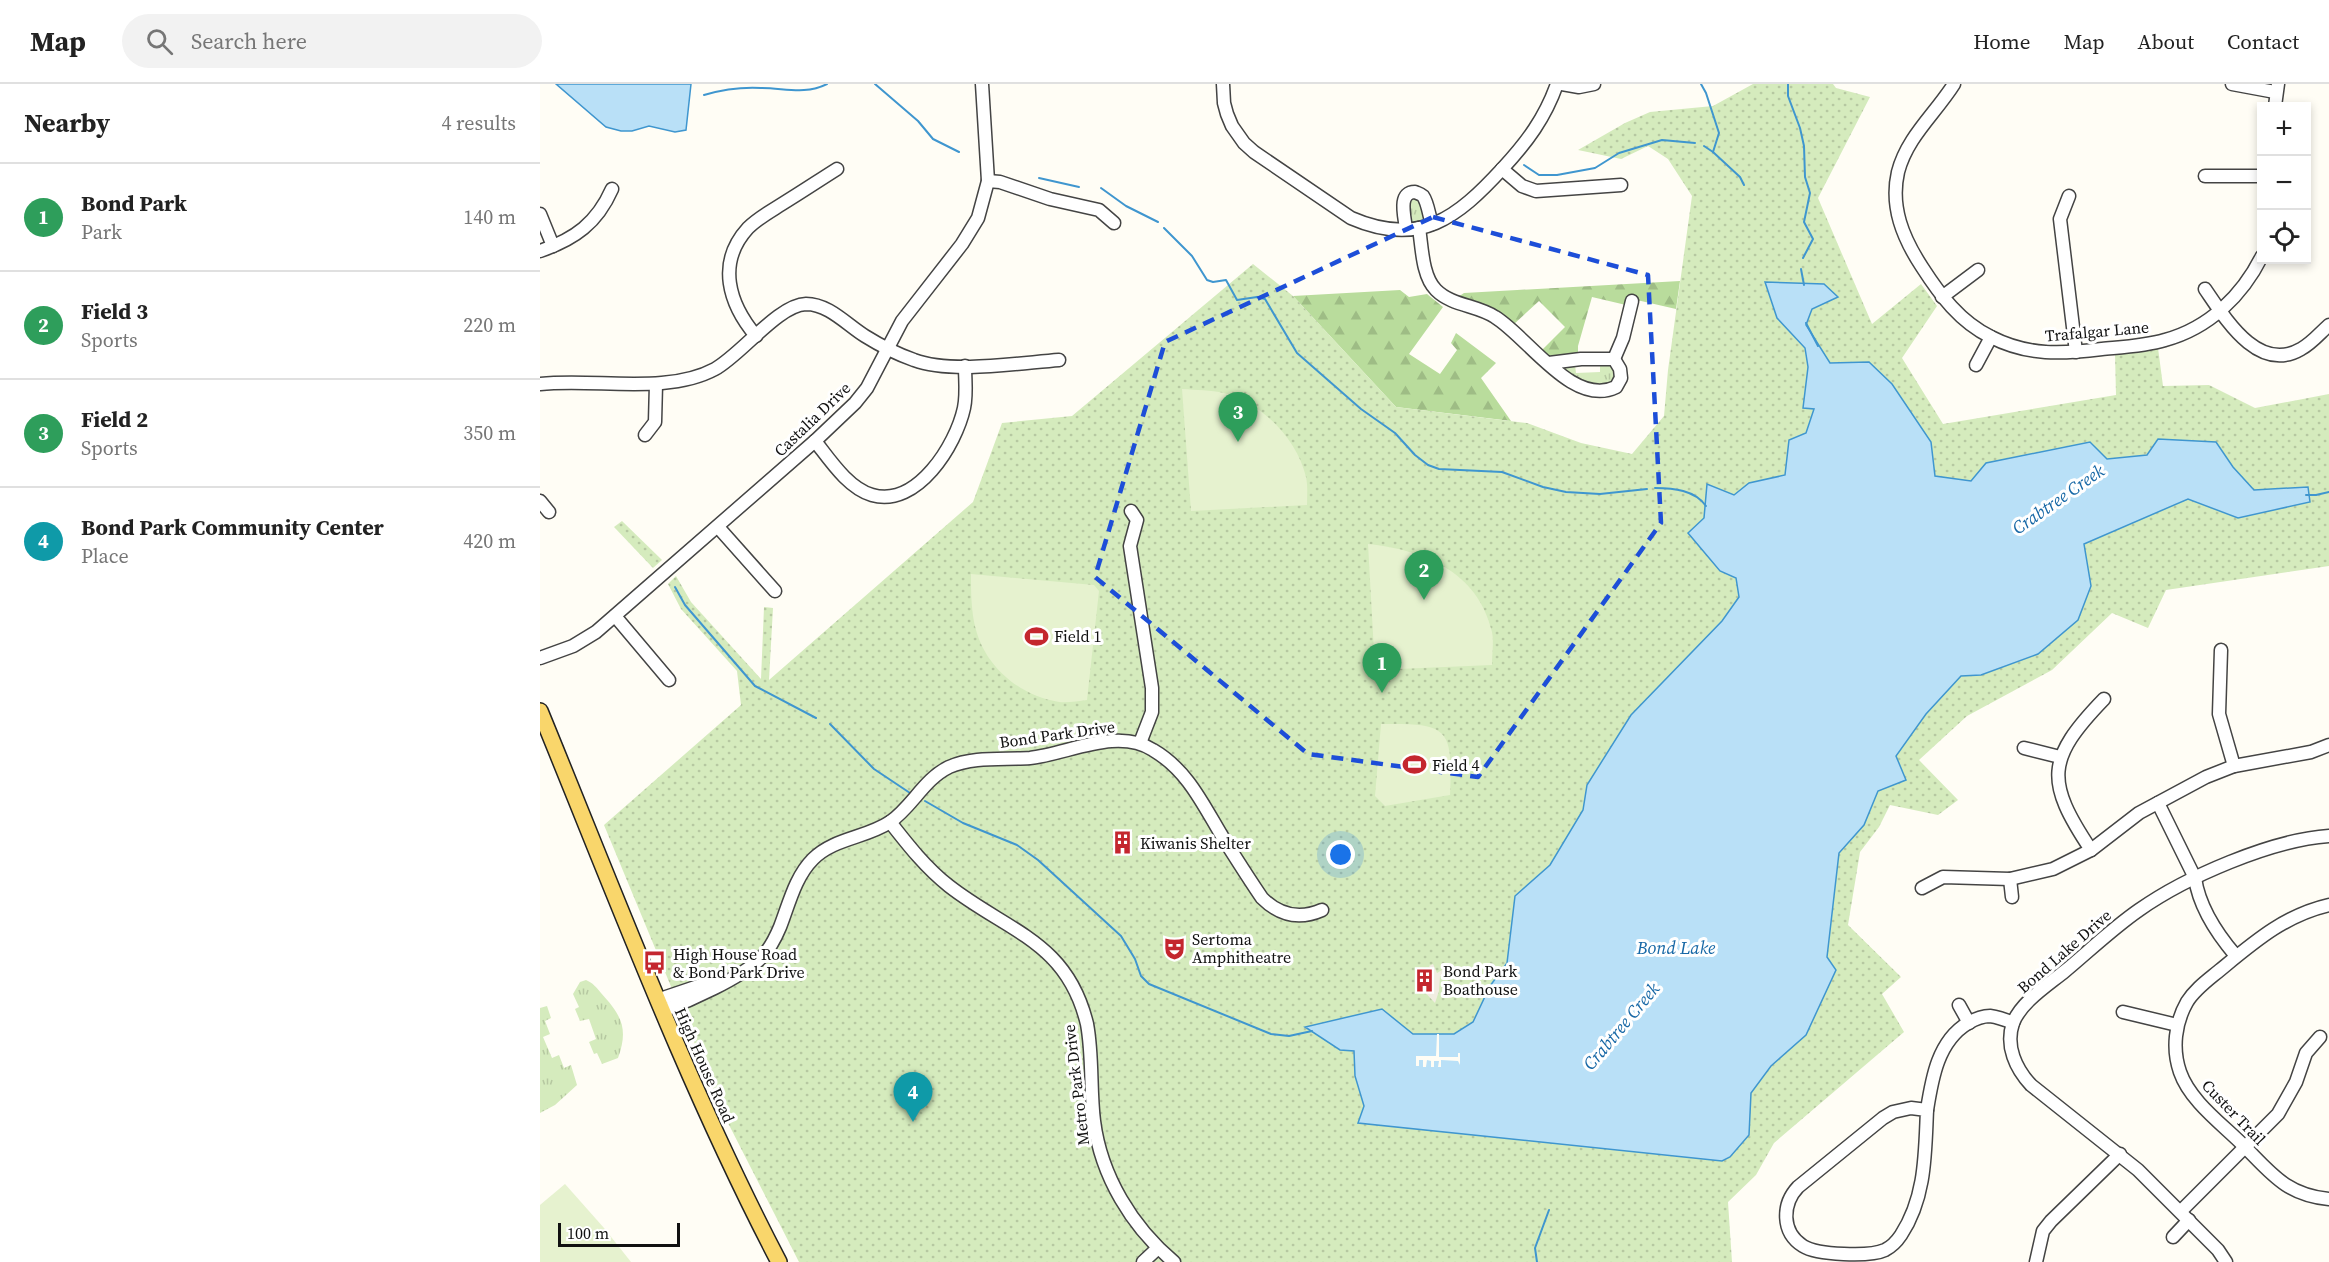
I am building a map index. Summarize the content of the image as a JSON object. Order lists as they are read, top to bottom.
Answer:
{
  "streets": {
    "main road": ["High House Road"],
    "street": [
      "Trafalgar Lane",
      "Castalia Drive",
      "Bond Park Drive",
      "Bond Lake Drive",
      "Metro Park Drive",
      "Custer Trail"
    ]
  },
  "crossings": [
    ["Bond Park Drive", "High House Road"],
    ["Bond Park Drive", "Metro Park Drive"]
  ],
  "water": ["Crabtree Creek", "Bond Lake"],
  "places": {
    "sports": ["Field 1", "Field 4"],
    "building": ["Kiwanis Shelter", "Bond Park Boathouse"],
    "theatre": ["Sertoma Amphitheatre"],
    "bus stop": ["High House Road & Bond Park Drive"]
  },
  "scale_bar": "100 m",
  "page": {
    "header": "Map",
    "search": "Search here",
    "nav": [
      "Home",
      "Map",
      "About",
      "Contact"
    ],
    "heading": ["Nearby", "4 results"],
    "map_buttons": ["+", "−"],
    "list": [
      {
        "mark": "1",
        "name": "Bond Park",
        "note": "Park",
        "value": "140 m"
      },
      {
        "mark": "2",
        "name": "Field 3",
        "note": "Sports",
        "value": "220 m"
      },
      {
        "mark": "3",
        "name": "Field 2",
        "note": "Sports",
        "value": "350 m"
      },
      {
        "mark": "4",
        "name": "Bond Park Community Center",
        "note": "Place",
        "value": "420 m"
      }
    ],
    "pins": [
      "3",
      "2",
      "1",
      "4"
    ],
    "scale": "100 m"
  }
}
